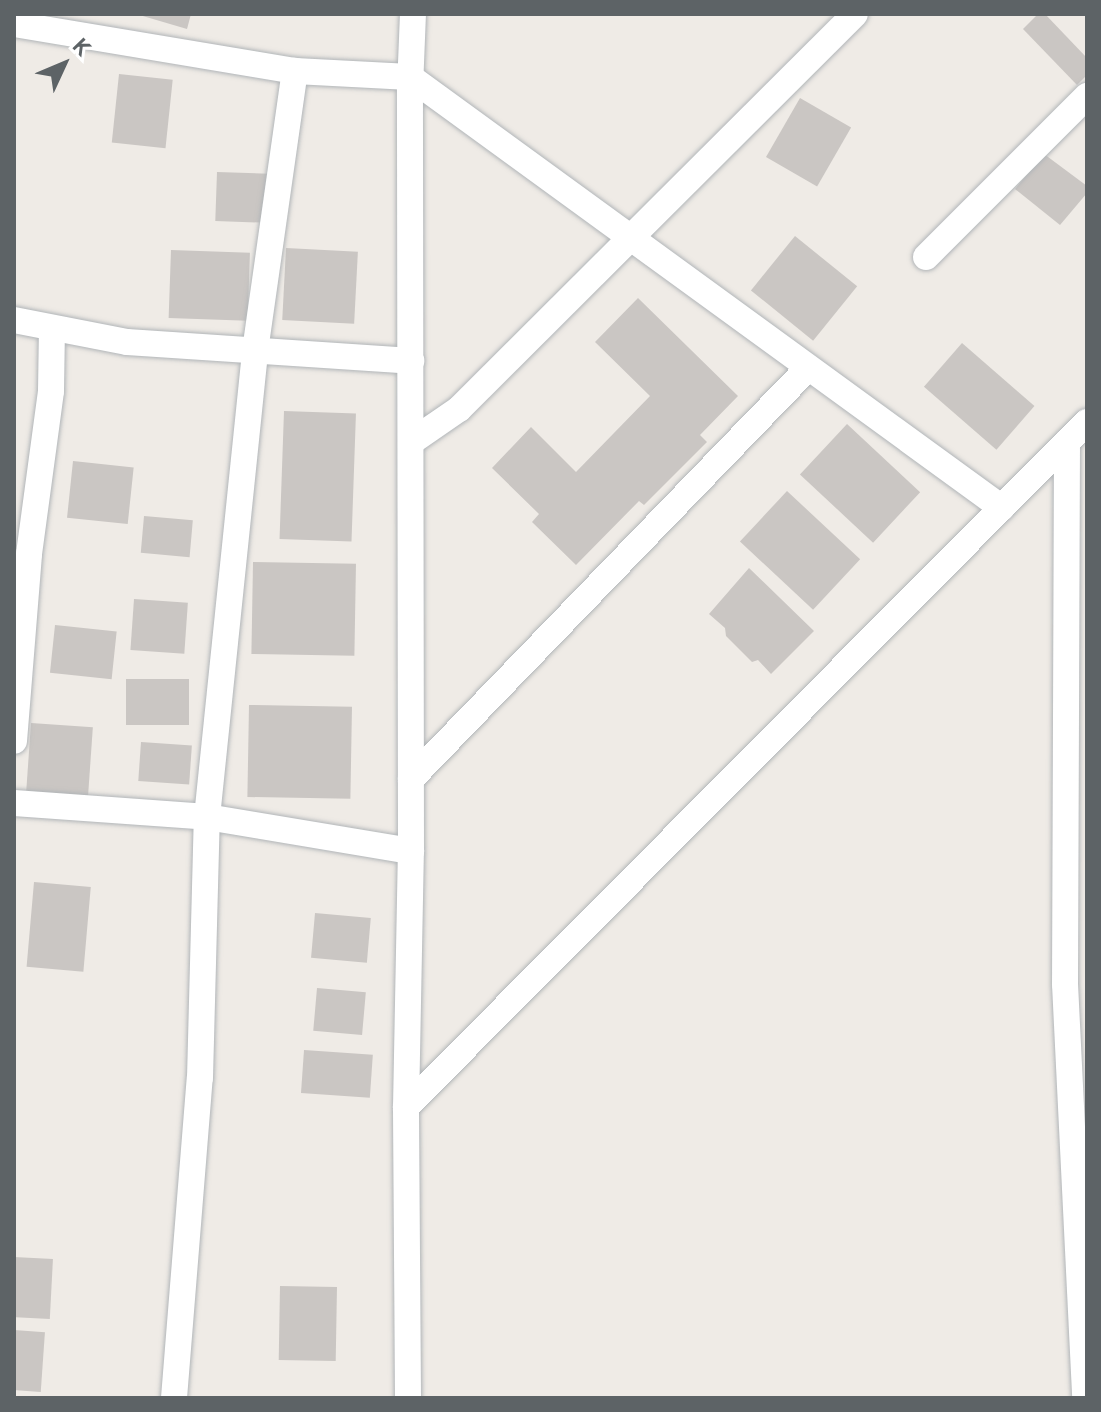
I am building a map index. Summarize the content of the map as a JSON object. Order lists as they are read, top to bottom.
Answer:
{
  "north": "top right"
}
